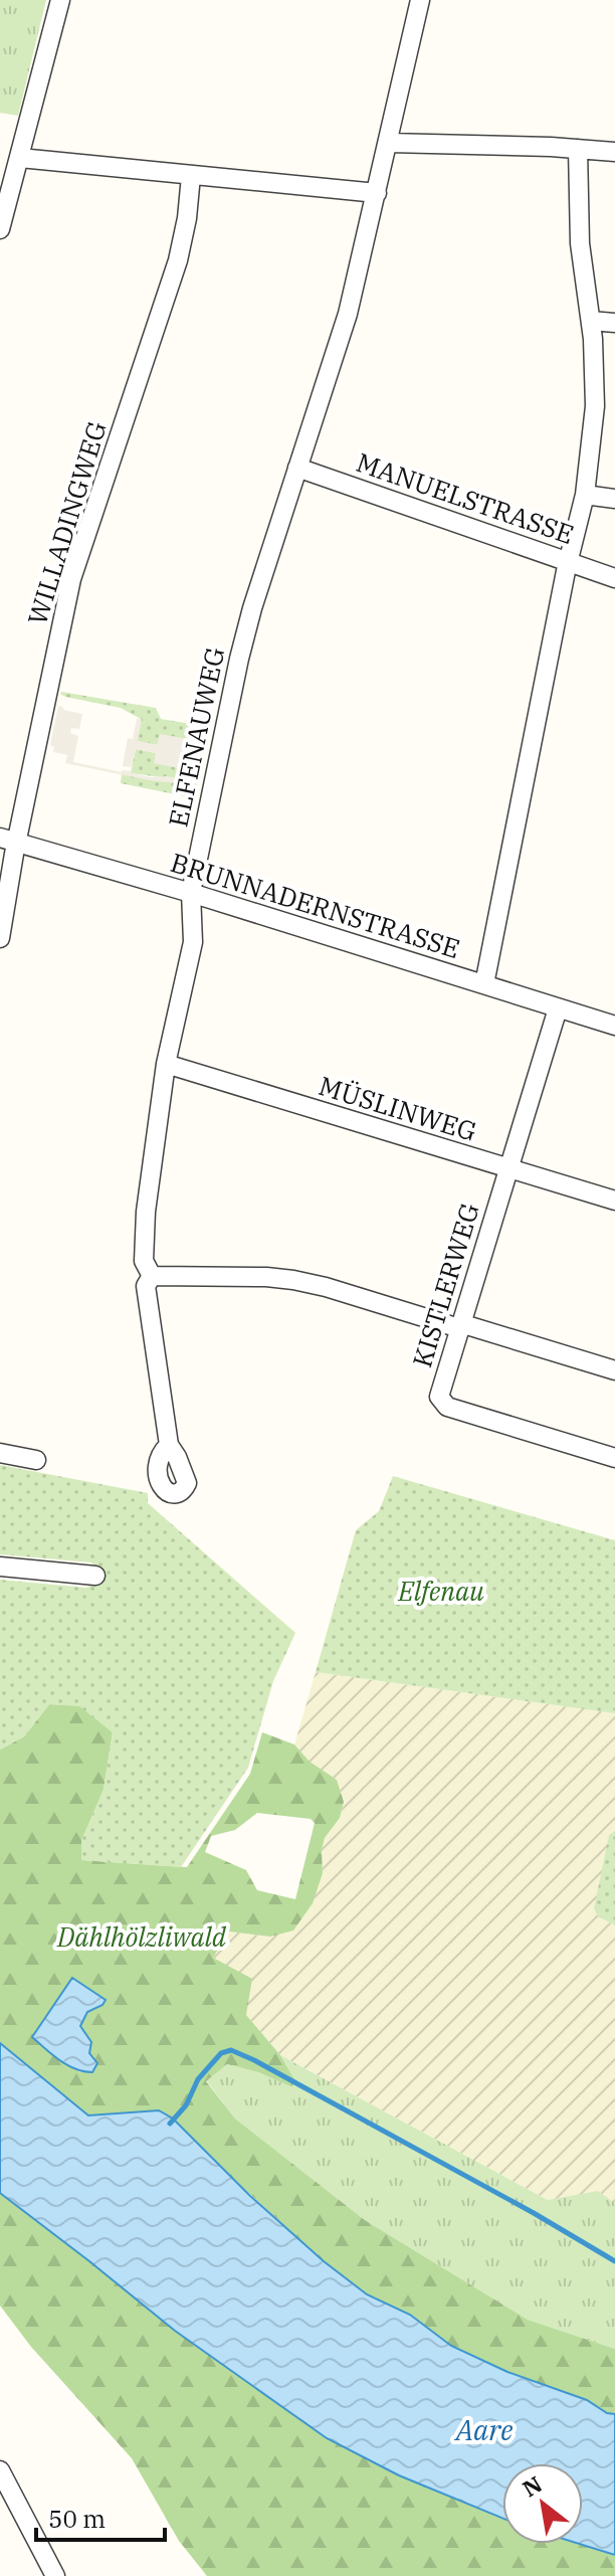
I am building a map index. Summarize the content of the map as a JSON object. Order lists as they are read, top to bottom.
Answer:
{
  "streets": {
    "street": [
      "MANUELSTRASSE",
      "WILLADINGWEG",
      "ELFENAUWEG",
      "BRUNNADERNSTRASSE",
      "MÜSLINWEG",
      "KISTLERWEG"
    ]
  },
  "crossings": [
    ["MANUELSTRASSE", "ELFENAUWEG"],
    ["WILLADINGWEG", "BRUNNADERNSTRASSE"],
    ["ELFENAUWEG", "BRUNNADERNSTRASSE"],
    ["ELFENAUWEG", "MÜSLINWEG"],
    ["BRUNNADERNSTRASSE", "KISTLERWEG"],
    ["MÜSLINWEG", "KISTLERWEG"]
  ],
  "water": ["Aare"],
  "parks": ["Elfenau", "Dählhölzliwald"],
  "scale_bar": "50 m",
  "north": "top left"
}
